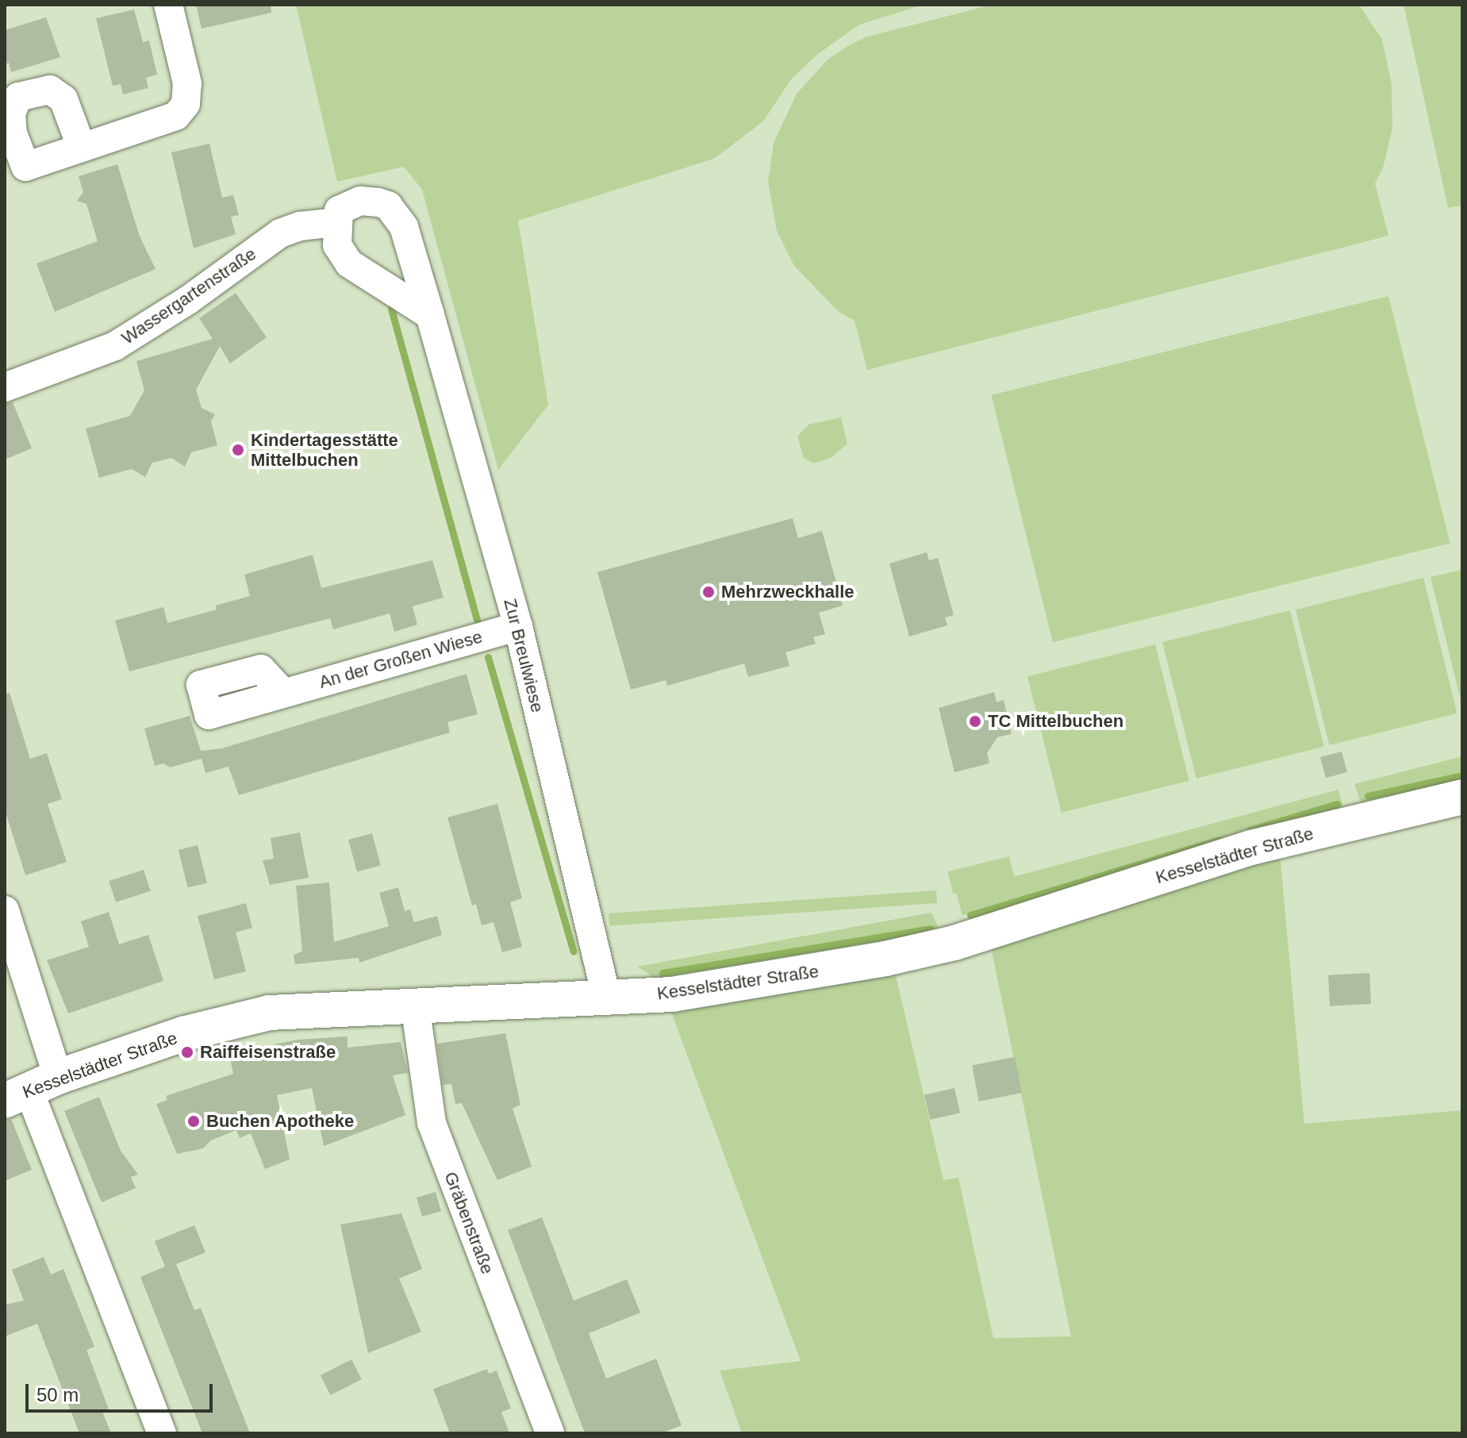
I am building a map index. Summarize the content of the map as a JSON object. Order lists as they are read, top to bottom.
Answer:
{
  "streets": {
    "main road": ["Kesselstädter Straße"],
    "street": [
      "Wassergartenstraße",
      "Zur Breulwiese",
      "An der Großen Wiese",
      "Gräbenstraße"
    ]
  },
  "crossings": [
    ["Wassergartenstraße", "Zur Breulwiese"],
    ["Zur Breulwiese", "An der Großen Wiese"],
    ["Zur Breulwiese", "Kesselstädter Straße"],
    ["Kesselstädter Straße", "Gräbenstraße"]
  ],
  "places": [
    "Kindertagesstätte Mittelbuchen",
    "Mehrzweckhalle",
    "TC Mittelbuchen",
    "Raiffeisenstraße",
    "Buchen Apotheke"
  ],
  "scale_bar": "50 m"
}
